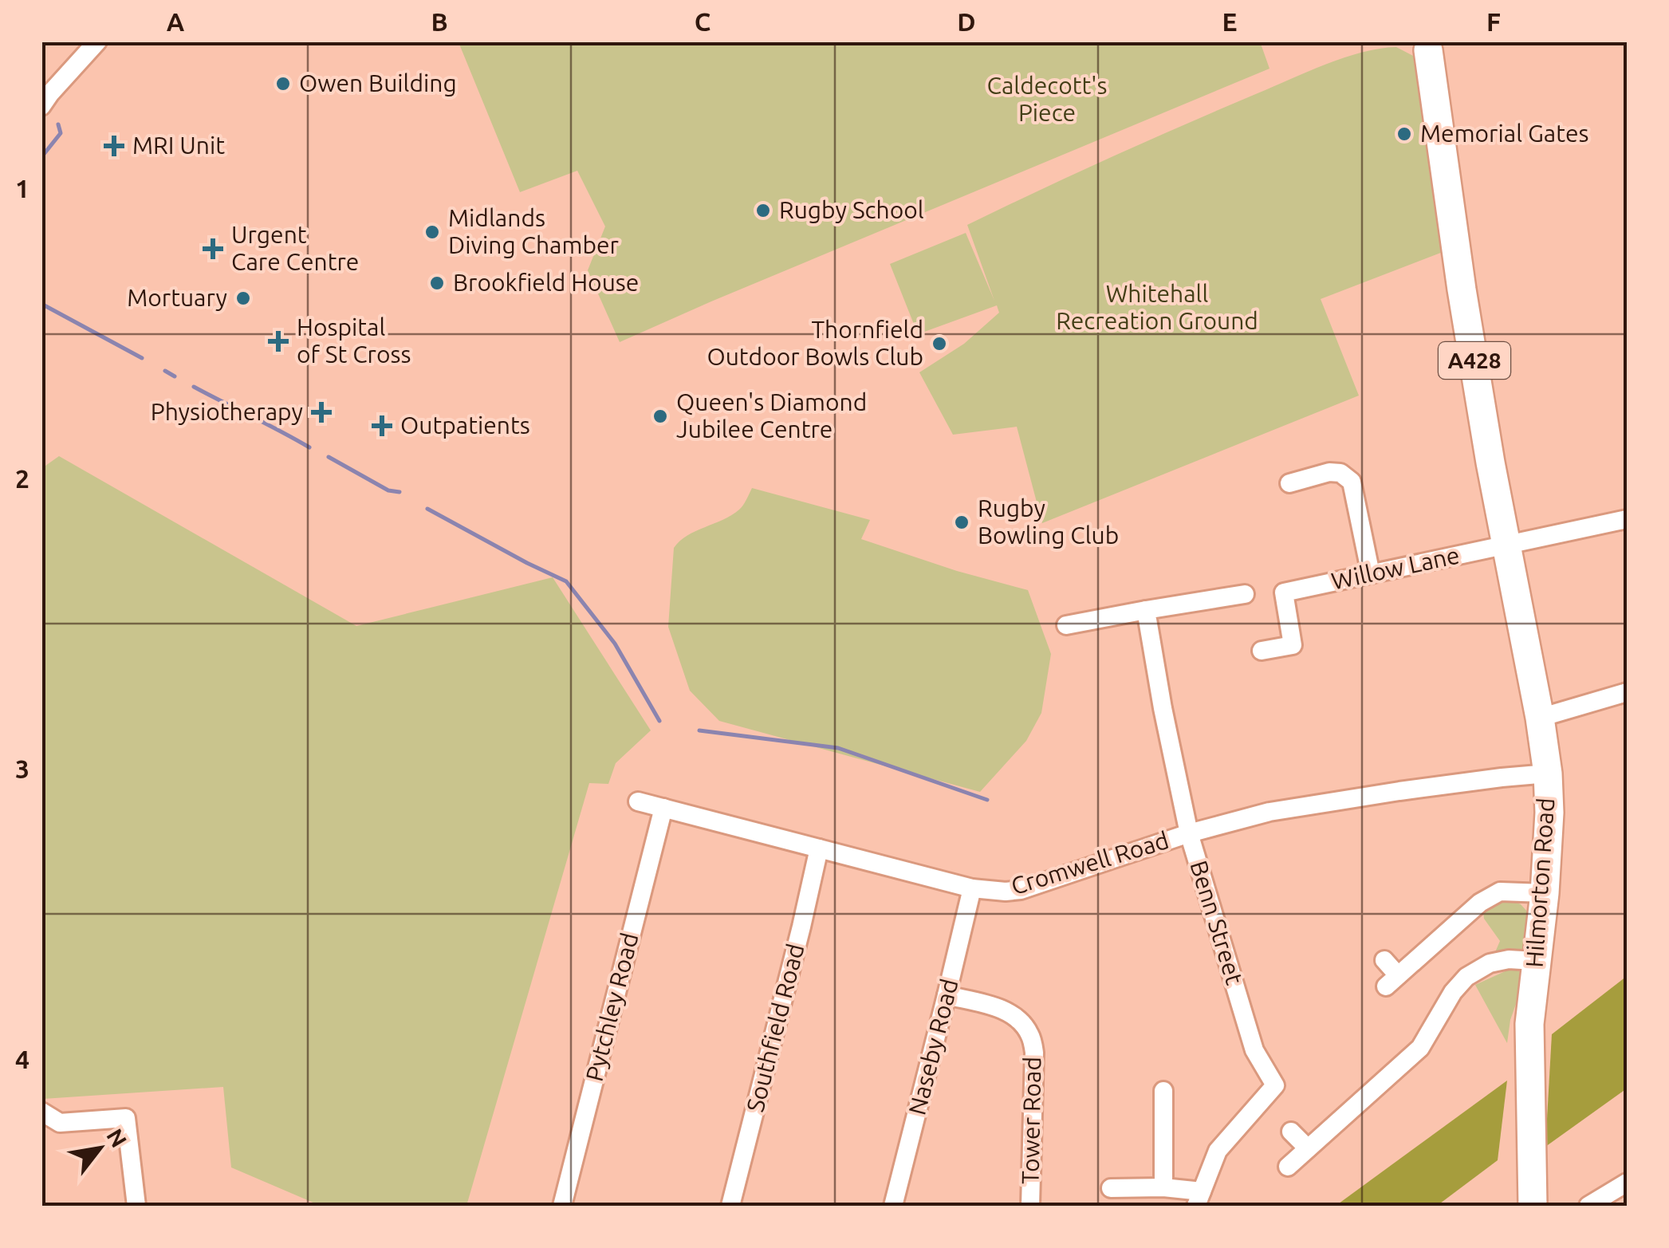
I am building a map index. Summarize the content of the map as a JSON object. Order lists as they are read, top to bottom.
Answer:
{
  "streets": {
    "highway": ["A428", "Hilmorton Road"],
    "street": [
      "Willow Lane",
      "Cromwell Road",
      "Benn Street",
      "Pytchley Road",
      "Southfield Road",
      "Naseby Road",
      "Tower Road"
    ]
  },
  "crossings": [
    ["A428", "Willow Lane"],
    ["A428", "Hilmorton Road"],
    ["Cromwell Road", "Hilmorton Road"],
    ["Cromwell Road", "Benn Street"],
    ["Cromwell Road", "Pytchley Road"],
    ["Cromwell Road", "Southfield Road"],
    ["Cromwell Road", "Naseby Road"],
    ["Naseby Road", "Tower Road"]
  ],
  "parks": ["Caldecott's Piece", "Whitehall Recreation Ground"],
  "places": {
    "other": [
      "Owen Building",
      "Memorial Gates",
      "Rugby School",
      "Midlands Diving Chamber",
      "Brookfield House",
      "Mortuary",
      "Thornfield Outdoor Bowls Club",
      "Queen's Diamond Jubilee Centre",
      "Rugby Bowling Club"
    ],
    "health": [
      "MRI Unit",
      "Urgent Care Centre",
      "Hospital of St Cross",
      "Physiotherapy",
      "Outpatients"
    ]
  },
  "north": "top right",
  "grid": {
    "columns": [
      "A",
      "B",
      "C",
      "D",
      "E",
      "F"
    ],
    "rows": [
      "1",
      "2",
      "3",
      "4"
    ]
  }
}
